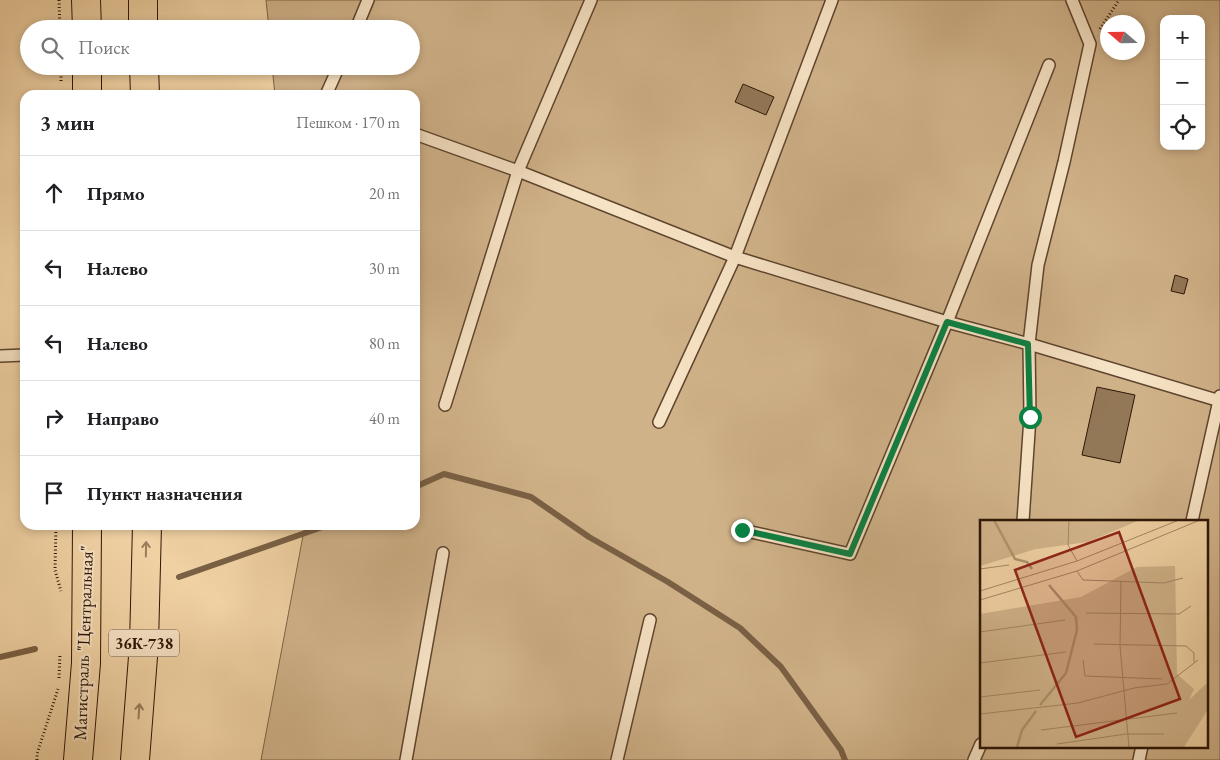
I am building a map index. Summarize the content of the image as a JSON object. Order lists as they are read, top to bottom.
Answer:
{
  "streets": {
    "main road": ["Магистраль \"Центральная\"", "36К-738"]
  },
  "north": "left",
  "page": {
    "map_buttons": ["+", "−"],
    "search": "Поиск",
    "heading": ["3 мин", "Пешком · 170 m"],
    "list": [
      ["Прямо", "20 m"],
      ["Налево", "30 m"],
      ["Налево", "80 m"],
      ["Направо", "40 m"],
      "Пункт назначения"
    ]
  }
}
